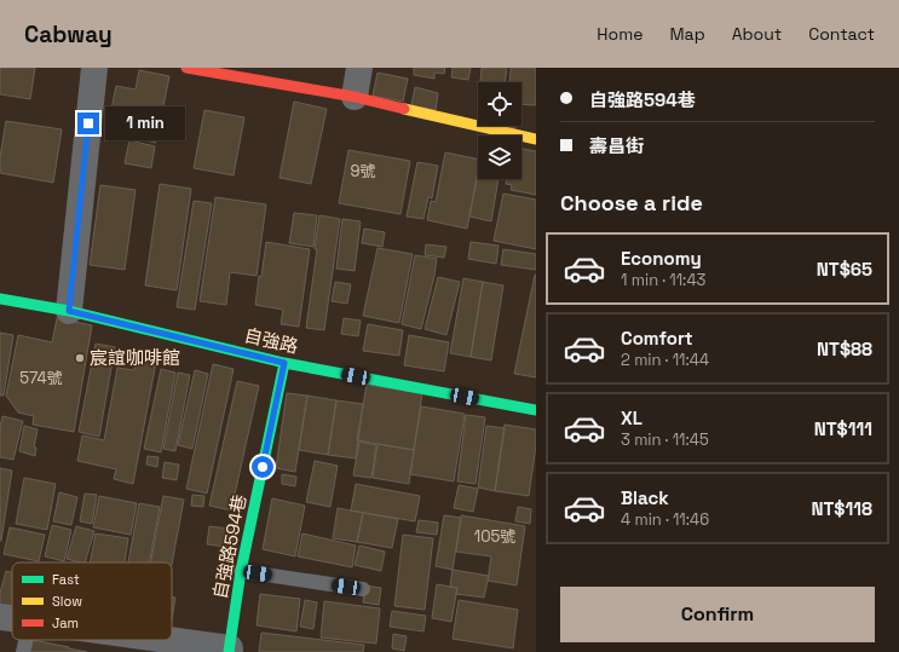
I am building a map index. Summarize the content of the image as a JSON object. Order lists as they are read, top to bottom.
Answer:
{
  "streets": {
    "street": ["自強路", "自強路594巷"]
  },
  "crossings": [
    ["自強路", "自強路594巷"]
  ],
  "places": ["宸誼咖啡館"],
  "house_numbers": ["9號", "574號", "105號"],
  "legend": ["Fast", "Slow", "Jam"],
  "page": {
    "header": "Cabway",
    "nav": [
      "Home",
      "Map",
      "About",
      "Contact"
    ],
    "banner": ["自強路594巷", "壽昌街"],
    "bubble": "1 min",
    "heading": "Choose a ride",
    "list": [
      {
        "name": "Economy",
        "note": "1 min · 11:43",
        "value": "NT$65"
      },
      {
        "name": "Comfort",
        "note": "2 min · 11:44",
        "value": "NT$88"
      },
      {
        "name": "XL",
        "note": "3 min · 11:45",
        "value": "NT$111"
      },
      {
        "name": "Black",
        "note": "4 min · 11:46",
        "value": "NT$118"
      }
    ],
    "buttons": "Confirm"
  }
}
